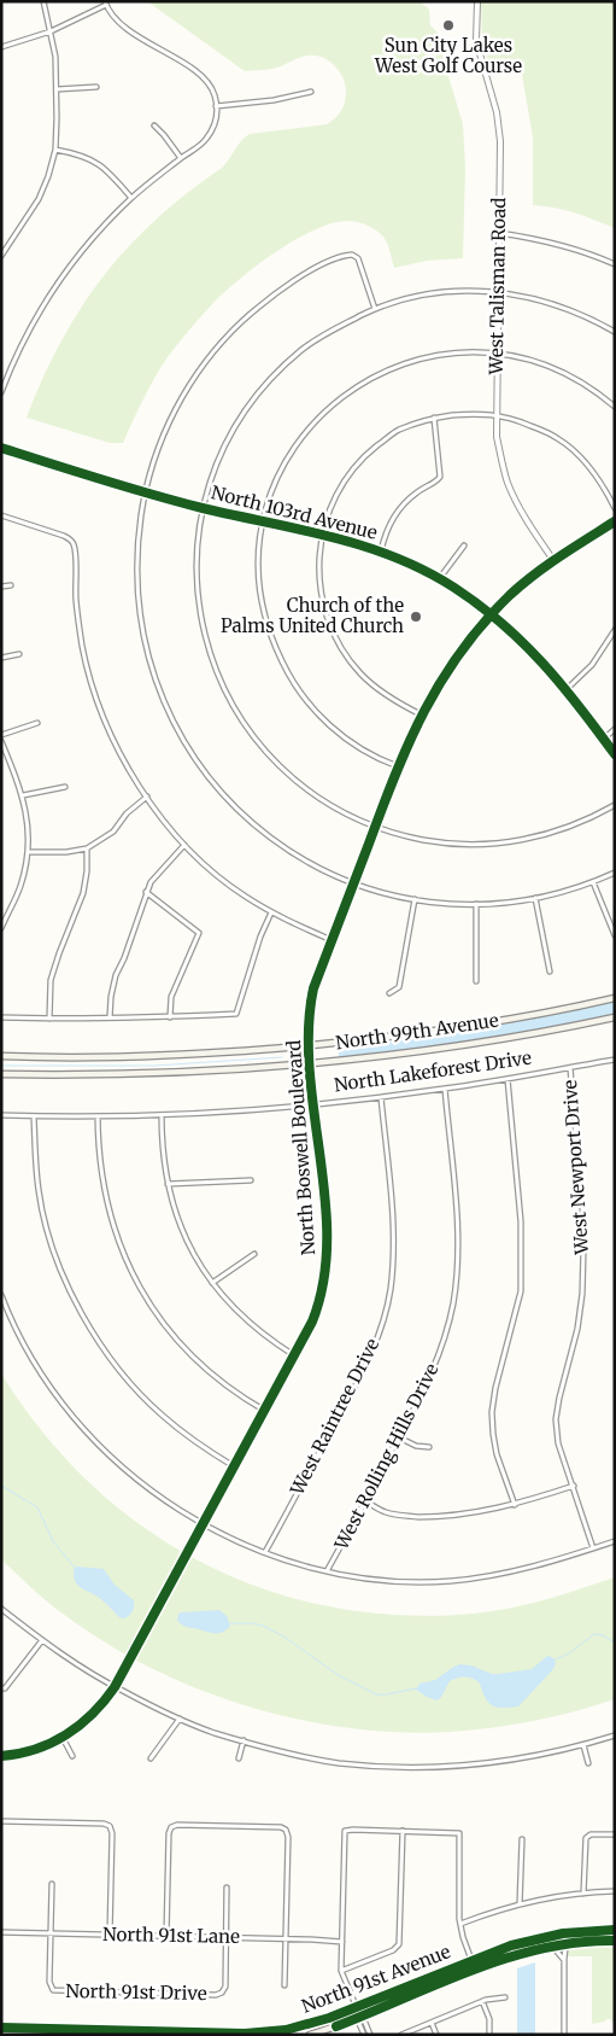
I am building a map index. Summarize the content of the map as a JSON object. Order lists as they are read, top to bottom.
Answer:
{
  "streets": {
    "main road": ["North 99th Avenue", "North 91st Avenue"],
    "street": [
      "West Talisman Road",
      "North 103rd Avenue",
      "North Lakeforest Drive",
      "North Boswell Boulevard",
      "West Newport Drive",
      "West Raintree Drive",
      "West Rolling Hills Drive",
      "North 91st Lane",
      "North 91st Drive"
    ]
  },
  "crossings": [
    ["West Talisman Road", "North Boswell Boulevard"],
    ["North 103rd Avenue", "North Boswell Boulevard"],
    ["North 99th Avenue", "North Boswell Boulevard"],
    ["North Lakeforest Drive", "North Boswell Boulevard"],
    ["North Lakeforest Drive", "West Newport Drive"],
    ["North Lakeforest Drive", "West Raintree Drive"],
    ["North Lakeforest Drive", "West Rolling Hills Drive"],
    ["North 91st Lane", "North 91st Drive"]
  ],
  "places": ["Sun City Lakes West Golf Course", "Church of the Palms United Church"]
}
